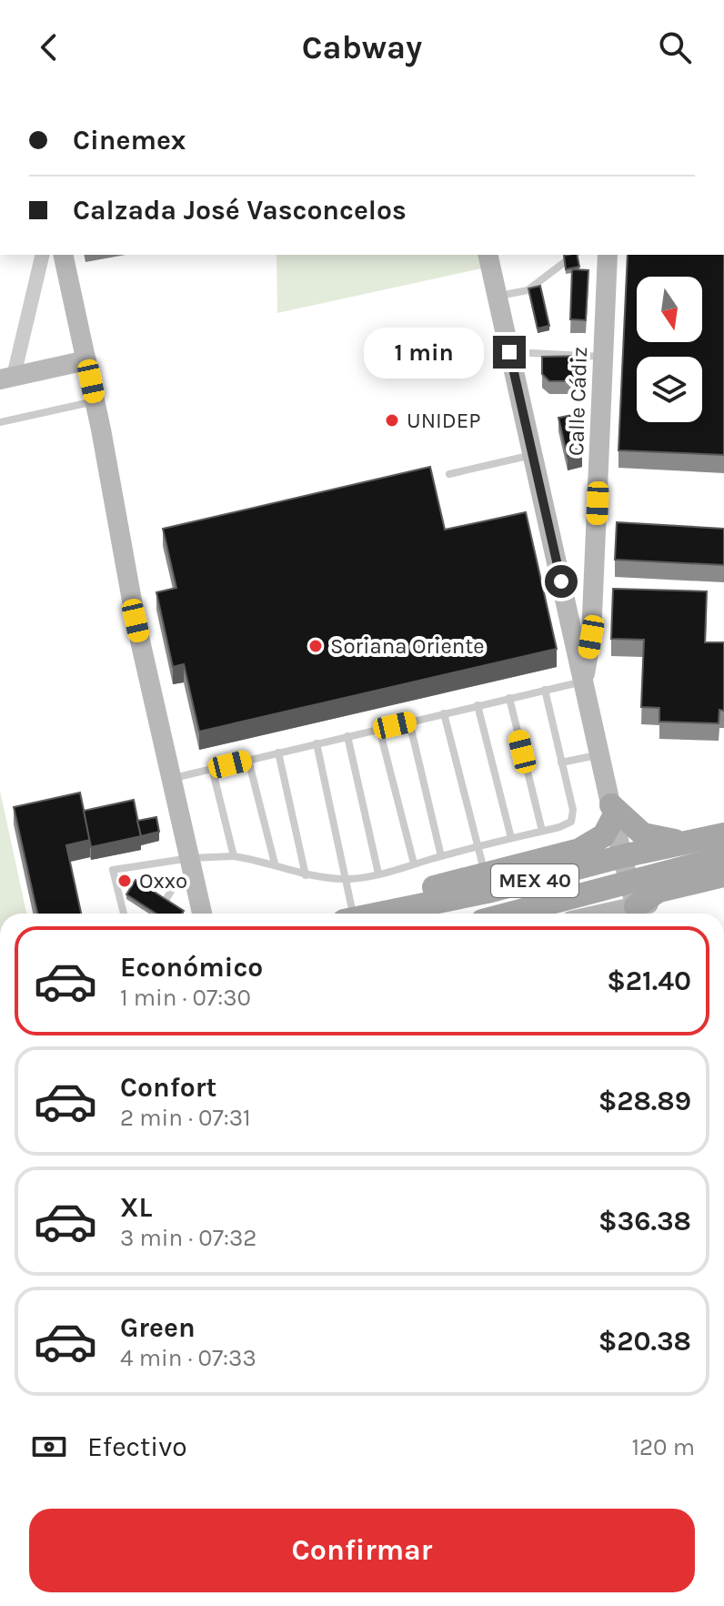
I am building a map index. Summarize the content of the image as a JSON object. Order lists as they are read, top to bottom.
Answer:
{
  "streets": {
    "main road": ["Calle Cádiz", "MEX 40"]
  },
  "places": ["UNIDEP", "Soriana Oriente", "Oxxo"],
  "north": "bottom",
  "page": {
    "header": "Cabway",
    "banner": ["Cinemex", "Calzada José Vasconcelos"],
    "bubble": "1 min",
    "list": [
      {
        "name": "Económico",
        "note": "1 min · 07:30",
        "value": "$21.40"
      },
      {
        "name": "Confort",
        "note": "2 min · 07:31",
        "value": "$28.89"
      },
      {
        "name": "XL",
        "note": "3 min · 07:32",
        "value": "$36.38"
      },
      {
        "name": "Green",
        "note": "4 min · 07:33",
        "value": "$20.38"
      }
    ],
    "pay": ["Efectivo", "120 m"],
    "buttons": "Confirmar"
  }
}
